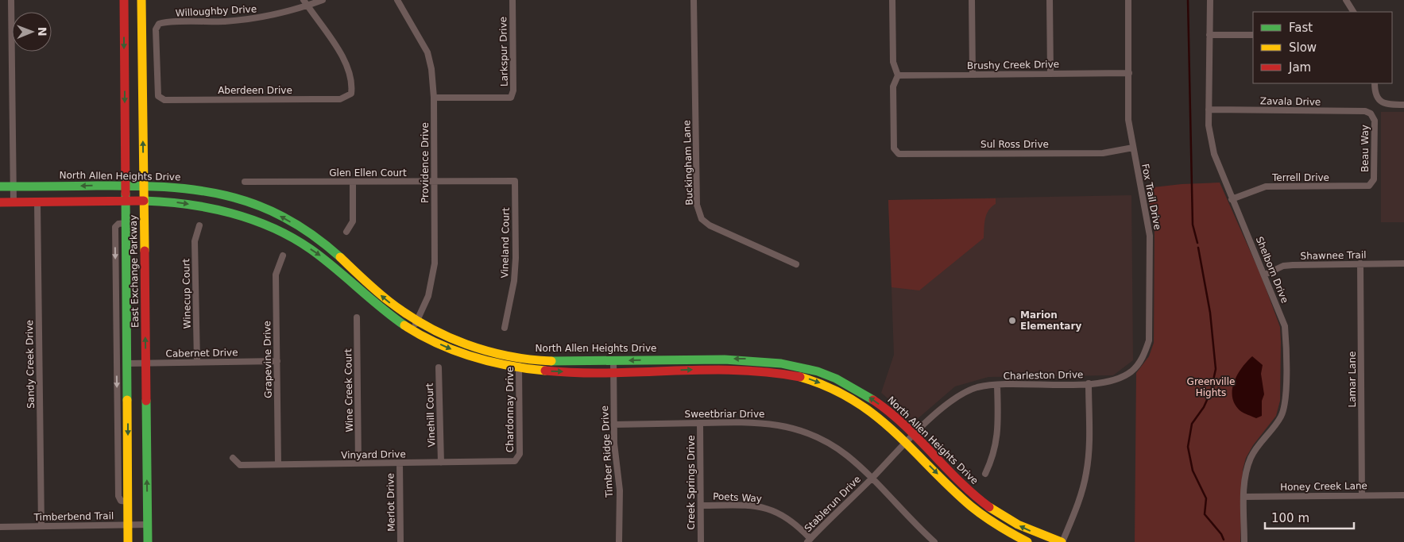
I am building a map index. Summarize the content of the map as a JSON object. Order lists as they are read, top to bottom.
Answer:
{
  "streets": {
    "main road": ["North Allen Heights Drive", "East Exchange Parkway"],
    "street": [
      "Willoughby Drive",
      "Larkspur Drive",
      "Brushy Creek Drive",
      "Aberdeen Drive",
      "Zavala Drive",
      "Sul Ross Drive",
      "Beau Way",
      "Providence Drive",
      "Buckingham Lane",
      "Glen Ellen Court",
      "Terrell Drive",
      "Fox Trail Drive",
      "Vineland Court",
      "Shawnee Trail",
      "Shelborn Drive",
      "Winecup Court",
      "Cabernet Drive",
      "Grapevine Drive",
      "Sandy Creek Drive",
      "Charleston Drive",
      "Lamar Lane",
      "Wine Creek Court",
      "Chardonnay Drive",
      "Sweetbriar Drive",
      "Vinehill Court",
      "Timber Ridge Drive",
      "Vinyard Drive",
      "Creek Springs Drive",
      "Honey Creek Lane",
      "Poets Way",
      "Merlot Drive",
      "Stablerun Drive",
      "Timberbend Trail"
    ]
  },
  "crossings": [
    ["Willoughby Drive", "Aberdeen Drive"],
    ["Larkspur Drive", "Providence Drive"],
    ["Brushy Creek Drive", "Sul Ross Drive"],
    ["Brushy Creek Drive", "Fox Trail Drive"],
    ["Zavala Drive", "Beau Way"],
    ["Zavala Drive", "Shelborn Drive"],
    ["Sul Ross Drive", "Fox Trail Drive"],
    ["Beau Way", "Terrell Drive"],
    ["Providence Drive", "Glen Ellen Court"],
    ["Providence Drive", "North Allen Heights Drive"],
    ["Glen Ellen Court", "Vineland Court"],
    ["North Allen Heights Drive", "East Exchange Parkway"],
    ["North Allen Heights Drive", "Sandy Creek Drive"],
    ["North Allen Heights Drive", "Charleston Drive"],
    ["North Allen Heights Drive", "Chardonnay Drive"],
    ["North Allen Heights Drive", "Timber Ridge Drive"],
    ["Terrell Drive", "Shelborn Drive"],
    ["Fox Trail Drive", "Charleston Drive"],
    ["Shawnee Trail", "Shelborn Drive"],
    ["Shawnee Trail", "Lamar Lane"],
    ["Shelborn Drive", "Honey Creek Lane"],
    ["East Exchange Parkway", "Cabernet Drive"],
    ["East Exchange Parkway", "Timberbend Trail"],
    ["Winecup Court", "Cabernet Drive"],
    ["Cabernet Drive", "Grapevine Drive"],
    ["Grapevine Drive", "Vinyard Drive"],
    ["Sandy Creek Drive", "Timberbend Trail"],
    ["Charleston Drive", "Sweetbriar Drive"],
    ["Charleston Drive", "Stablerun Drive"],
    ["Lamar Lane", "Honey Creek Lane"],
    ["Wine Creek Court", "Vinyard Drive"],
    ["Chardonnay Drive", "Vinyard Drive"],
    ["Sweetbriar Drive", "Timber Ridge Drive"],
    ["Sweetbriar Drive", "Creek Springs Drive"],
    ["Sweetbriar Drive", "Stablerun Drive"],
    ["Vinehill Court", "Vinyard Drive"],
    ["Vinyard Drive", "Merlot Drive"],
    ["Creek Springs Drive", "Poets Way"],
    ["Poets Way", "Stablerun Drive"]
  ],
  "parks": ["Greenville Hights"],
  "places": ["Marion Elementary"],
  "legend": ["Fast", "Slow", "Jam"],
  "scale_bar": "100 m",
  "north": "right"
}
